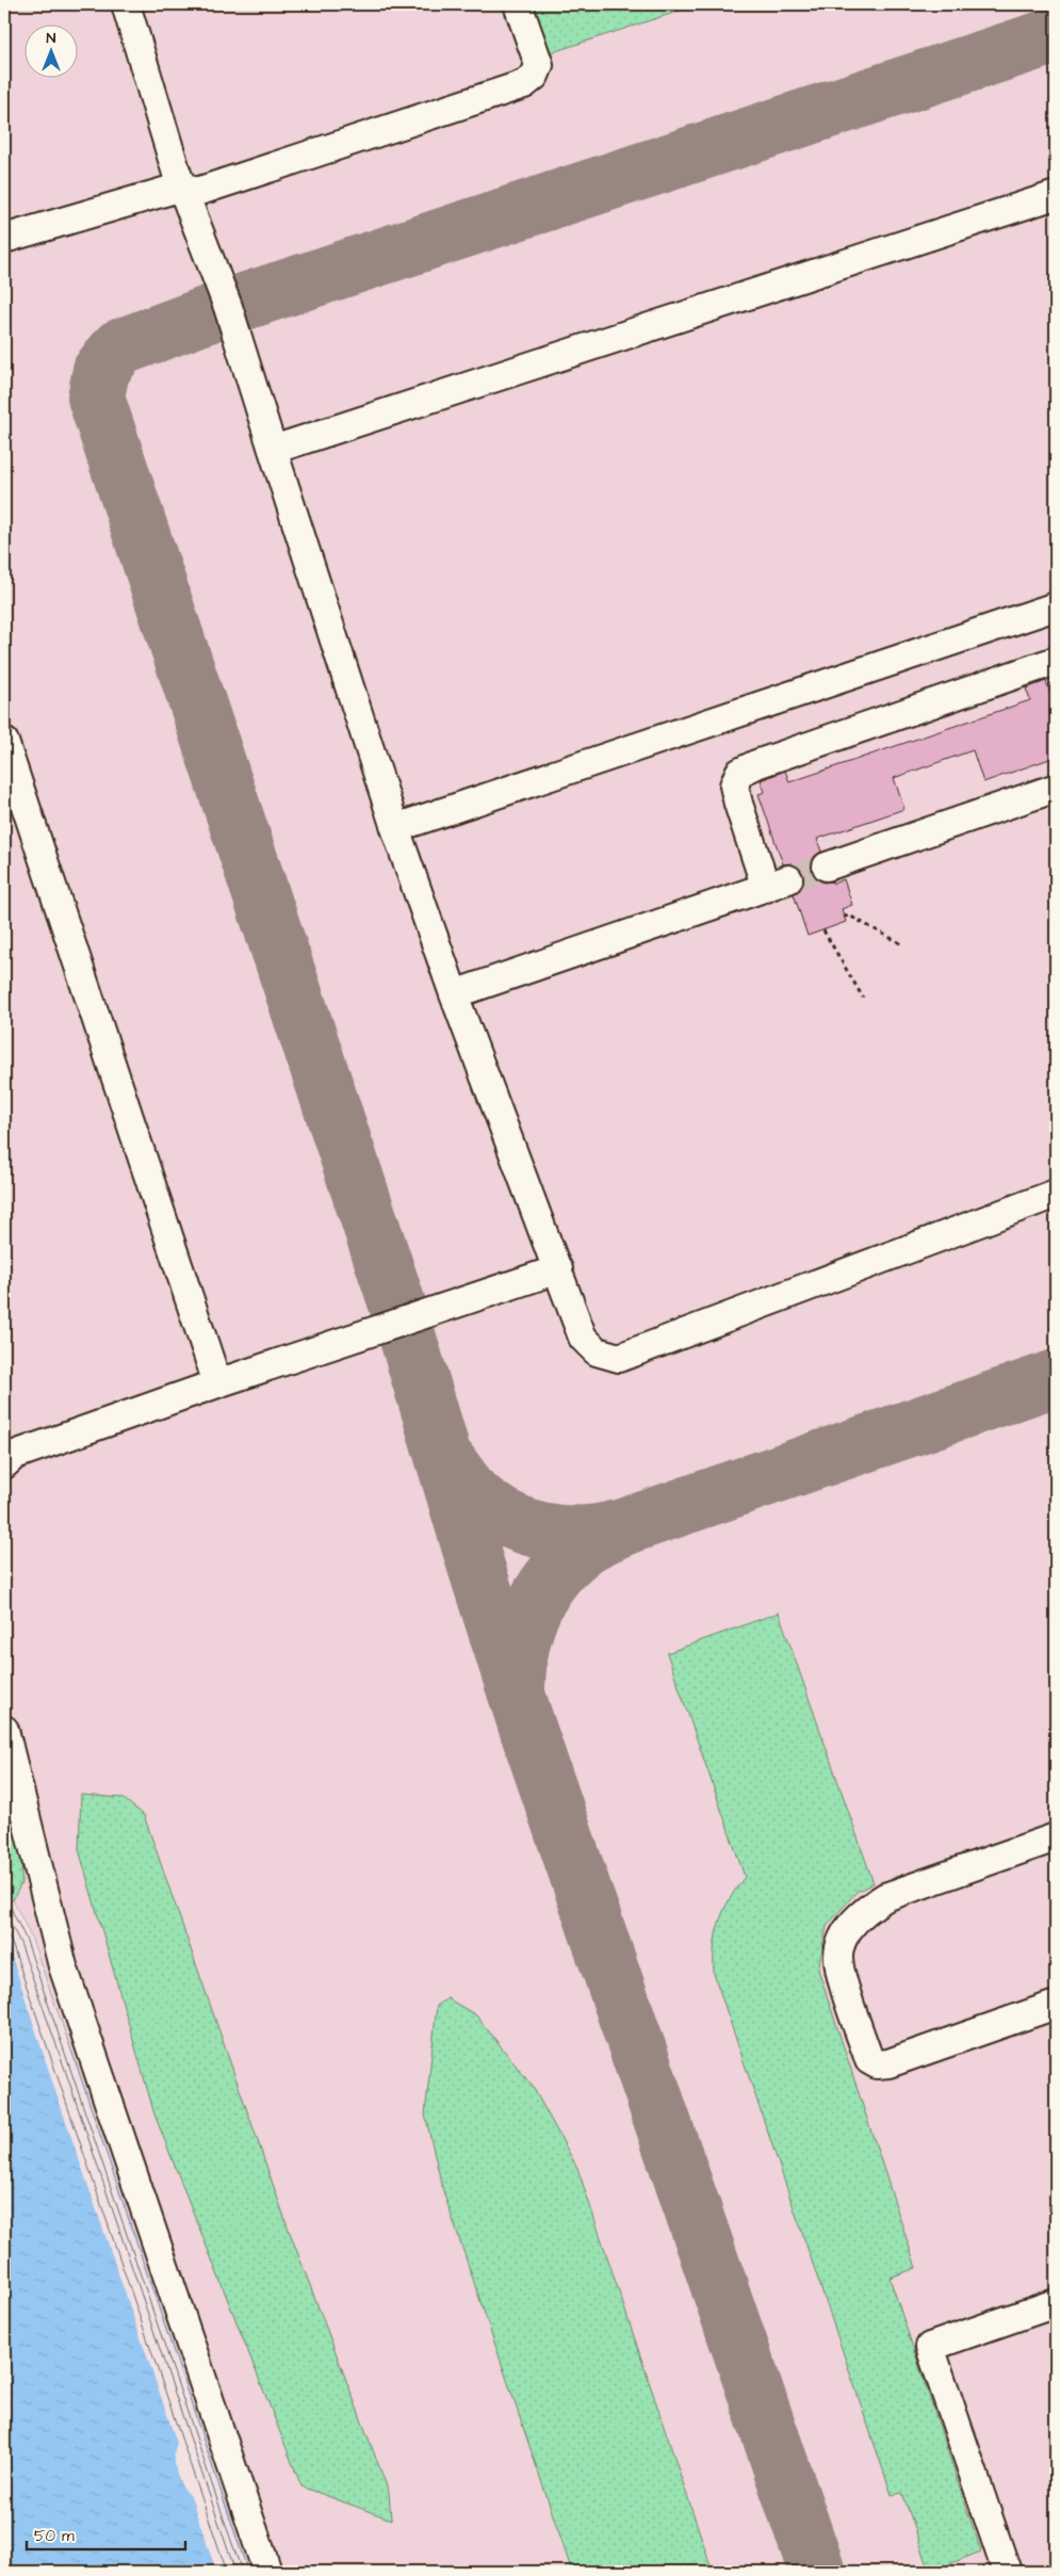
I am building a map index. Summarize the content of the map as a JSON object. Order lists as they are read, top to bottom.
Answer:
{
  "scale_bar": "50 m",
  "north": "top"
}
